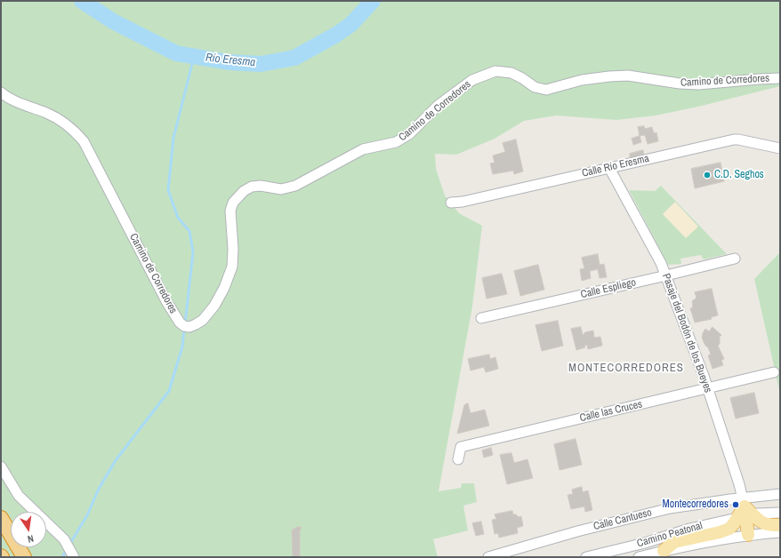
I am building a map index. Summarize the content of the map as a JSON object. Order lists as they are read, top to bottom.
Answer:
{
  "streets": {
    "street": [
      "Camino de Corredores",
      "Calle Río Eresma",
      "Calle Espliego",
      "Pasaje del Bodón de los Bueyes",
      "Calle las Cruces",
      "Calle Cantueso",
      "Camino Peatonal"
    ]
  },
  "crossings": [
    ["Calle Río Eresma", "Pasaje del Bodón de los Bueyes"],
    ["Calle Espliego", "Pasaje del Bodón de los Bueyes"],
    ["Pasaje del Bodón de los Bueyes", "Calle las Cruces"],
    ["Pasaje del Bodón de los Bueyes", "Calle Cantueso"]
  ],
  "districts": ["MONTECORREDORES"],
  "water": ["Río Eresma"],
  "places": ["C.D. Seghos", "Montecorredores"],
  "north": "bottom"
}
